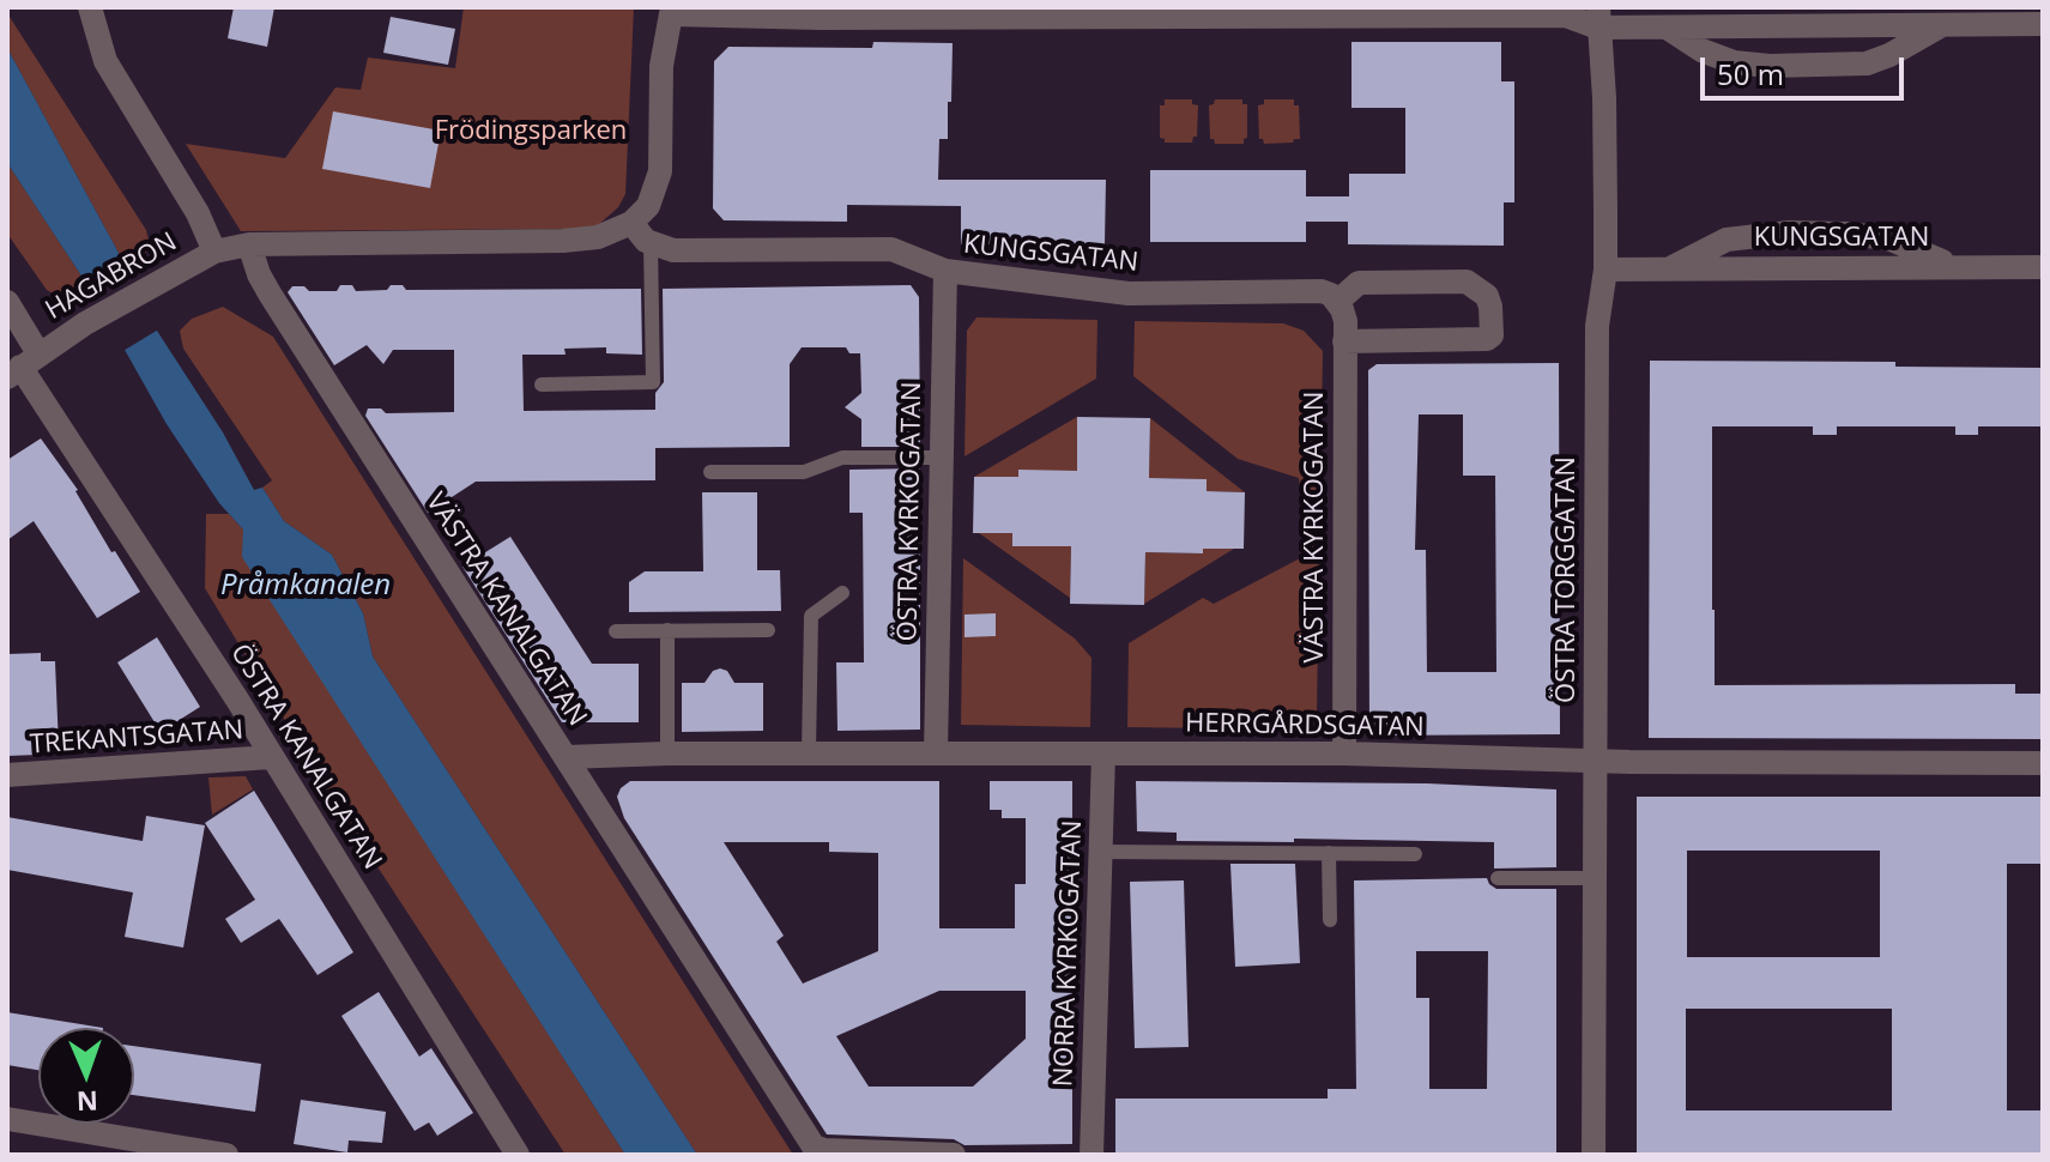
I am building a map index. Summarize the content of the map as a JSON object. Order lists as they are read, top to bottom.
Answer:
{
  "streets": {
    "street": [
      "KUNGSGATAN",
      "HAGABRON",
      "ÖSTRA KYRKOGATAN",
      "VÄSTRA KYRKOGATAN",
      "ÖSTRA TORGGATAN",
      "VÄSTRA KANALGATAN",
      "HERRGÅRDSGATAN",
      "TREKANTSGATAN",
      "ÖSTRA KANALGATAN",
      "NORRA KYRKOGATAN"
    ]
  },
  "crossings": [
    ["KUNGSGATAN", "ÖSTRA KYRKOGATAN"],
    ["KUNGSGATAN", "VÄSTRA KYRKOGATAN"],
    ["KUNGSGATAN", "ÖSTRA TORGGATAN"],
    ["HAGABRON", "ÖSTRA KANALGATAN"],
    ["ÖSTRA KYRKOGATAN", "HERRGÅRDSGATAN"],
    ["VÄSTRA KYRKOGATAN", "HERRGÅRDSGATAN"],
    ["ÖSTRA TORGGATAN", "HERRGÅRDSGATAN"],
    ["VÄSTRA KANALGATAN", "HERRGÅRDSGATAN"],
    ["HERRGÅRDSGATAN", "NORRA KYRKOGATAN"],
    ["TREKANTSGATAN", "ÖSTRA KANALGATAN"]
  ],
  "water": ["Pråmkanalen"],
  "parks": ["Frödingsparken"],
  "scale_bar": "50 m",
  "north": "bottom"
}
